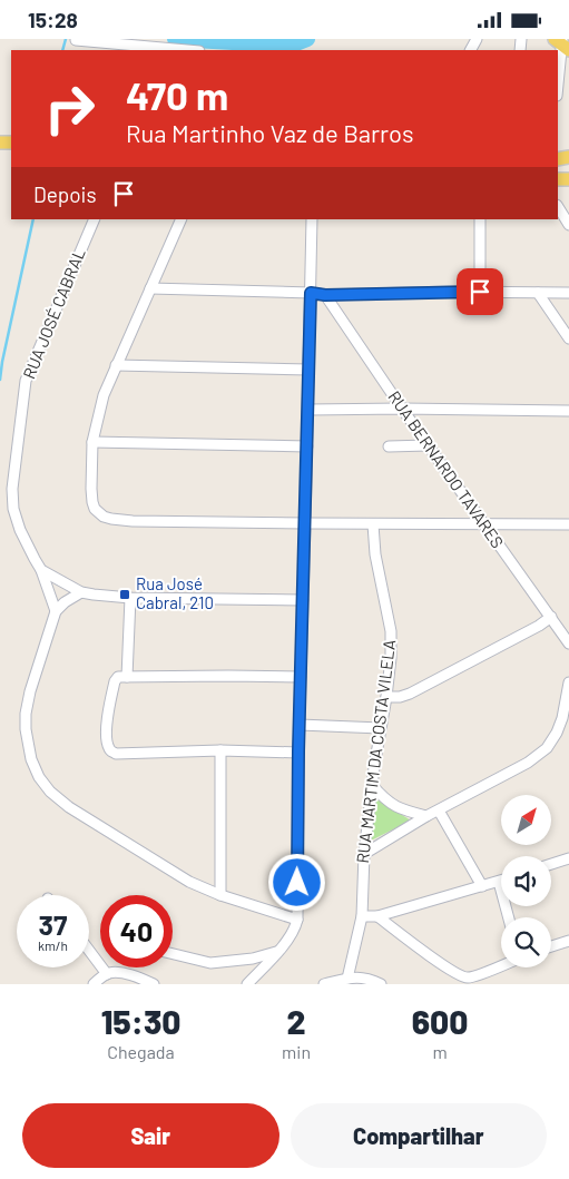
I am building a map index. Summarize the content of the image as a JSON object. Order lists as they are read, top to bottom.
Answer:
{
  "streets": {
    "street": ["RUA JOSÉ CABRAL", "RUA BERNARDO TAVARES", "RUA MARTIM DA COSTA VILELA"]
  },
  "places": {
    "transit": ["Rua José Cabral, 210"]
  },
  "north": "top right",
  "page": {
    "status": "15:28",
    "turn": ["470 m", "Rua Martinho Vaz de Barros"],
    "then": "Depois",
    "speed": "37 km/h",
    "limit": "40",
    "eta": [
      "15:30",
      "Chegada",
      "2",
      "min",
      "600",
      "m"
    ],
    "buttons": ["Sair", "Compartilhar"]
  }
}
